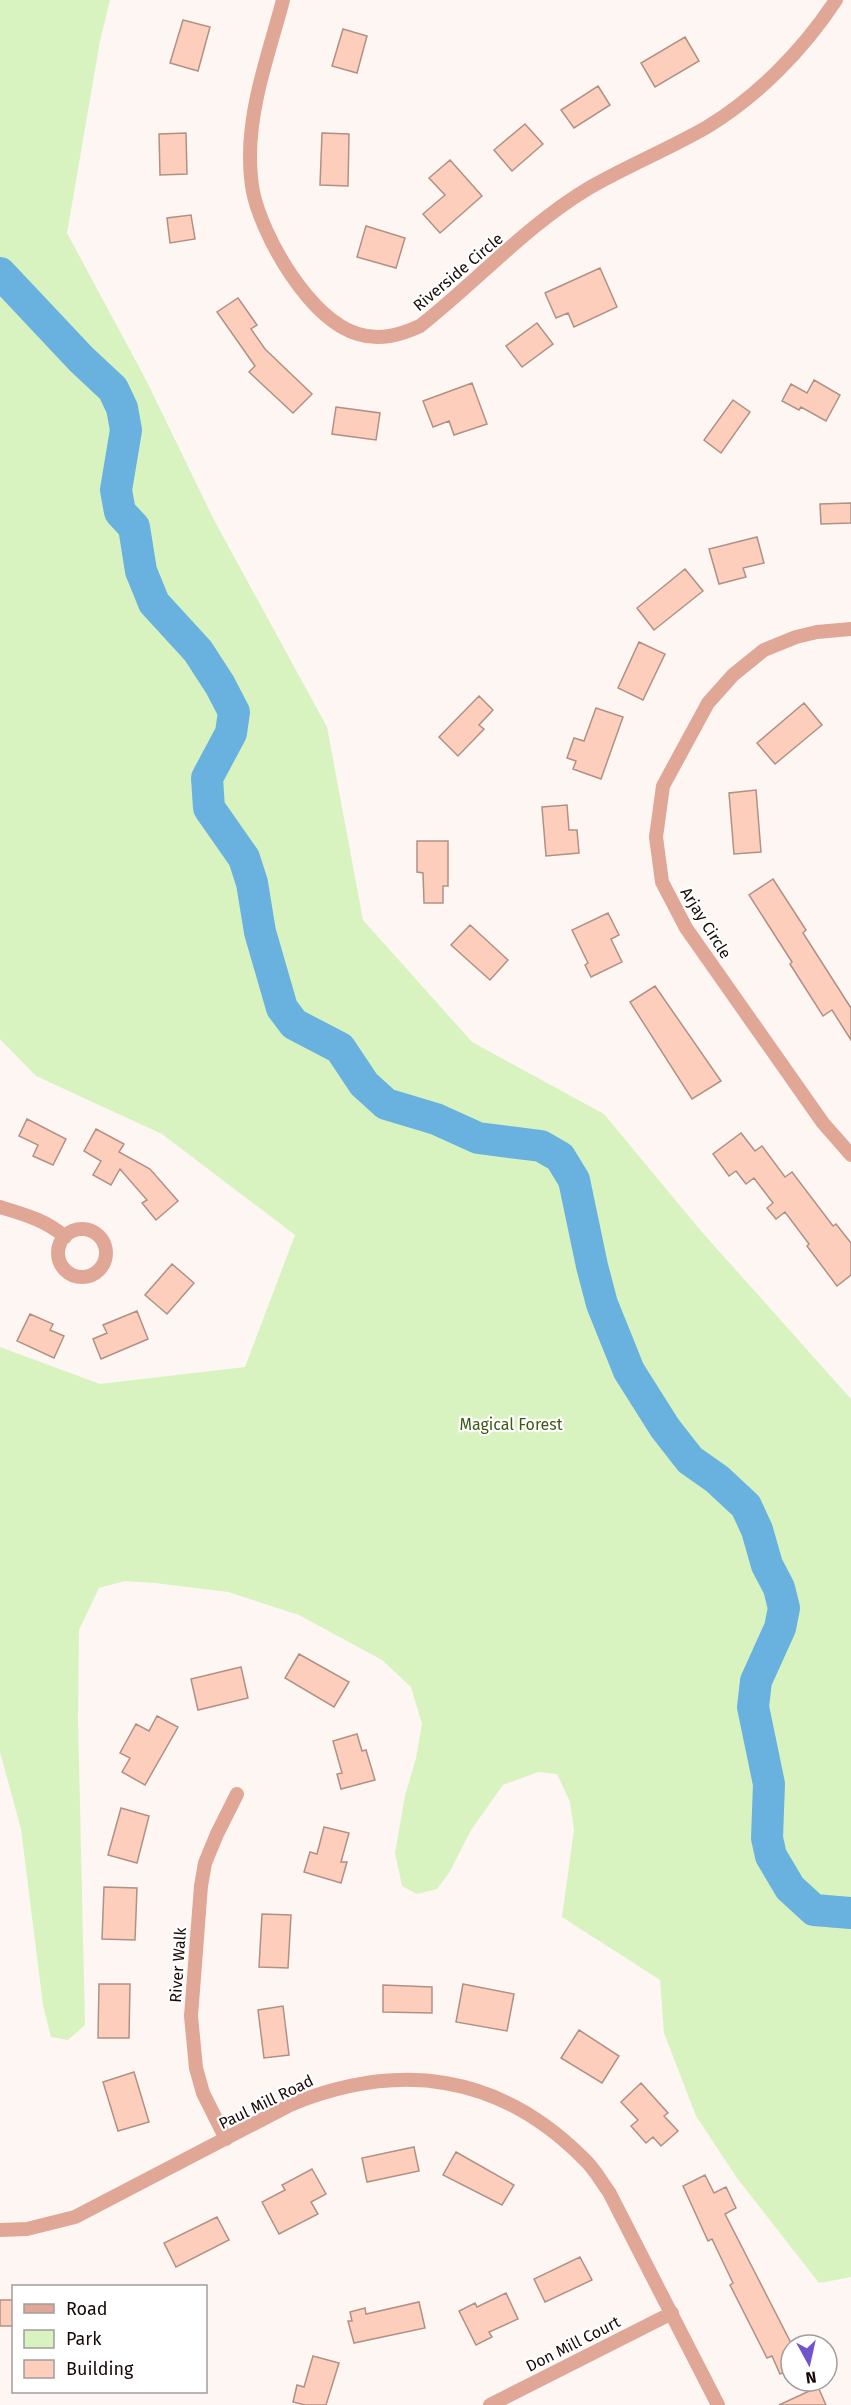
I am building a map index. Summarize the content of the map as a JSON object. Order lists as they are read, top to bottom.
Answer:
{
  "streets": {
    "street": [
      "Riverside Circle",
      "Arjay Circle",
      "River Walk",
      "Paul Mill Road",
      "Don Mill Court"
    ]
  },
  "crossings": [
    ["River Walk", "Paul Mill Road"],
    ["Paul Mill Road", "Don Mill Court"]
  ],
  "parks": ["Magical Forest"],
  "legend": ["Road", "Park", "Building"],
  "north": "bottom"
}
